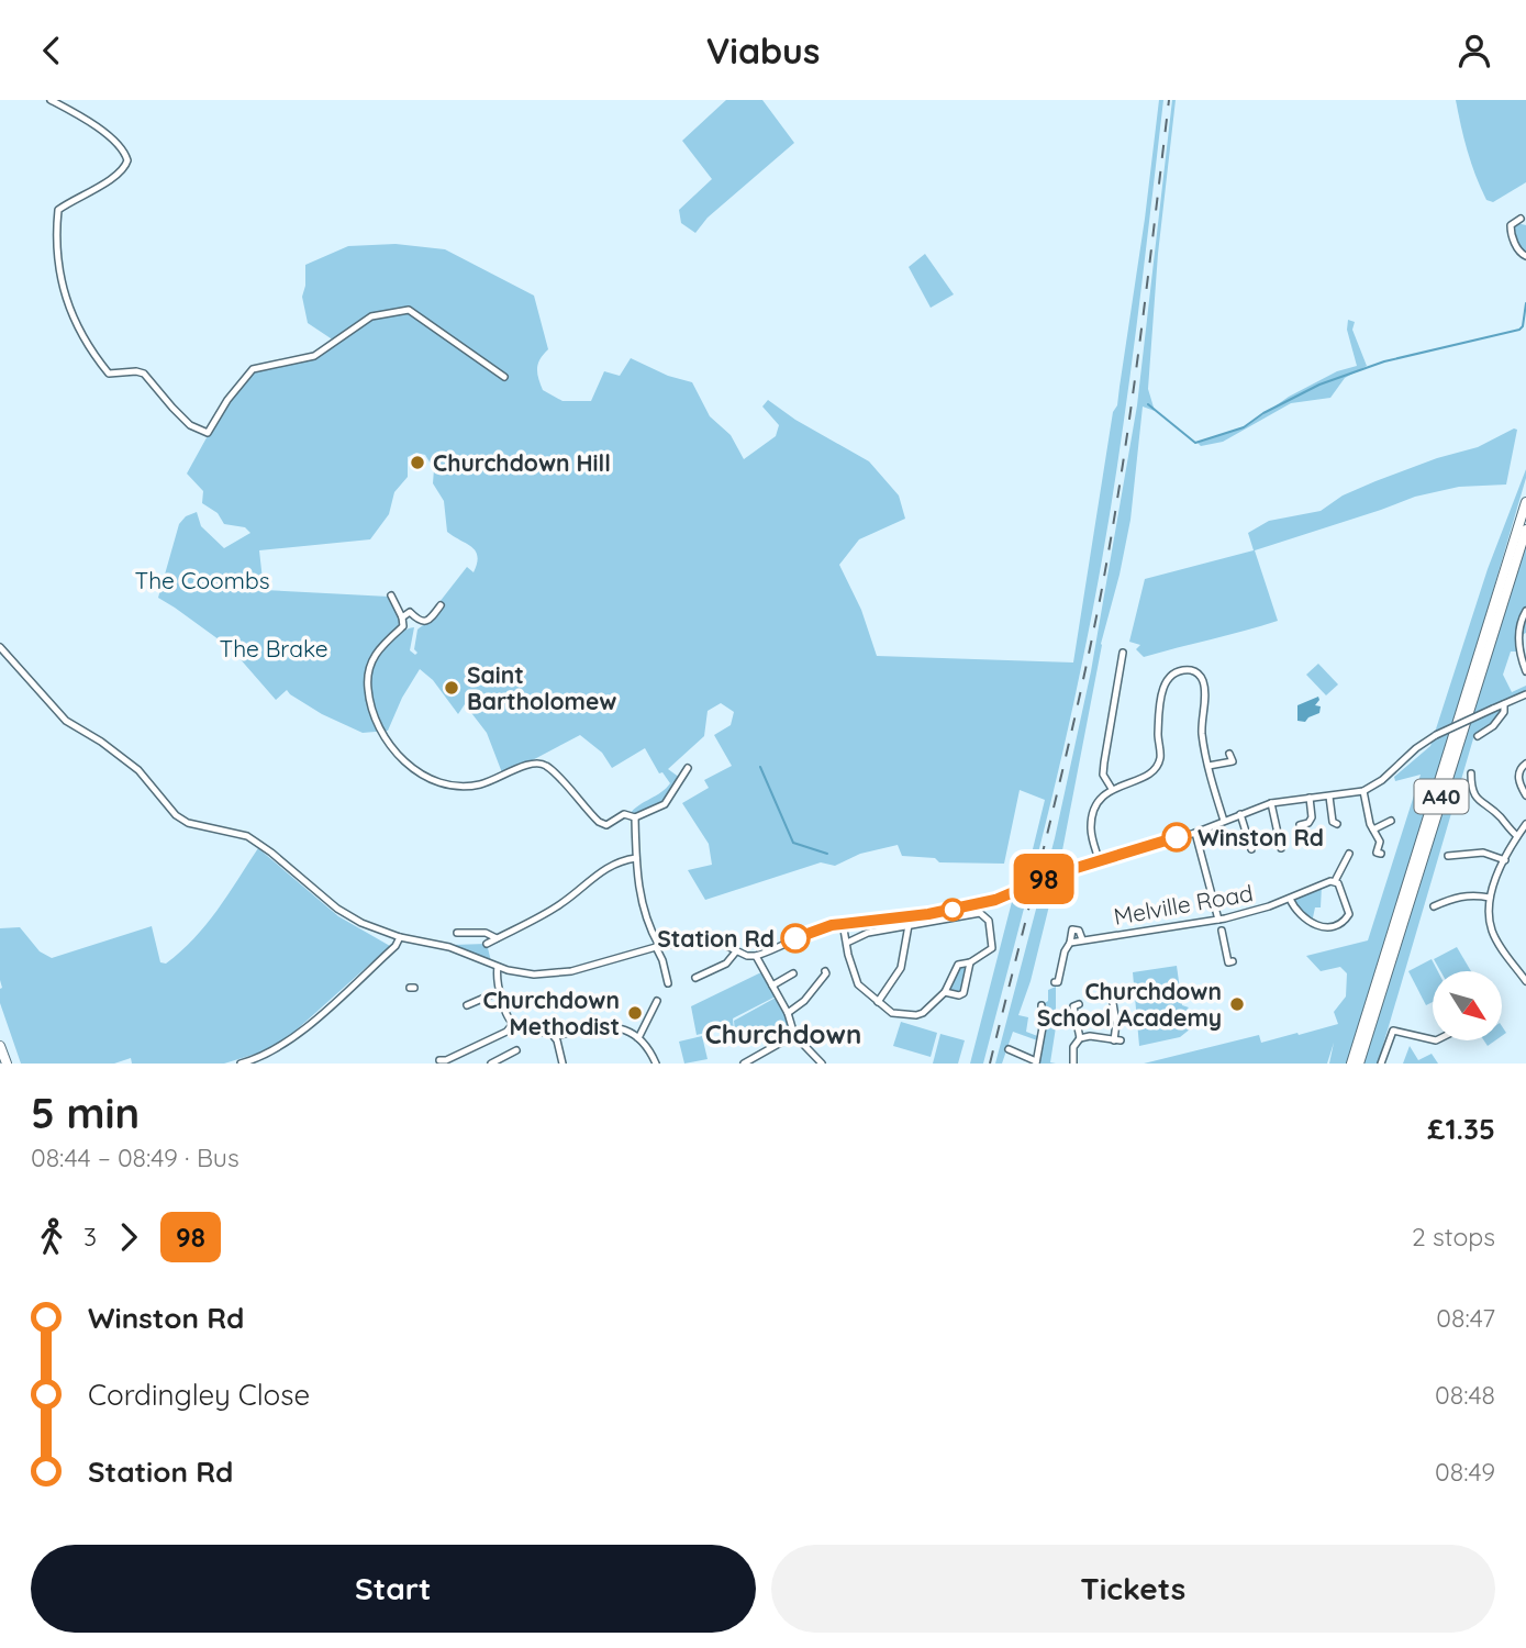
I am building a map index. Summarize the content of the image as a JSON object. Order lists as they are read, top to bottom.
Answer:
{
  "streets": {
    "highway": ["A40"],
    "street": ["Melville Road"]
  },
  "districts": ["Churchdown"],
  "parks": ["The Coombs", "The Brake"],
  "places": [
    "Churchdown Hill",
    "Saint Bartholomew",
    "Winston Rd",
    "Station Rd",
    "Churchdown School Academy",
    "Churchdown Methodist"
  ],
  "lines": ["bus line 98"],
  "north": "bottom right",
  "page": {
    "header": "Viabus",
    "on_map": "98",
    "heading": ["5 min", "08:44 – 08:49 · Bus", "£1.35"],
    "legs": ["3", "98", "2 stops"],
    "list": [
      {
        "name": "Winston Rd",
        "value": "08:47"
      },
      {
        "name": "Cordingley Close",
        "value": "08:48"
      },
      {
        "name": "Station Rd",
        "value": "08:49"
      }
    ],
    "buttons": ["Start", "Tickets"]
  }
}
